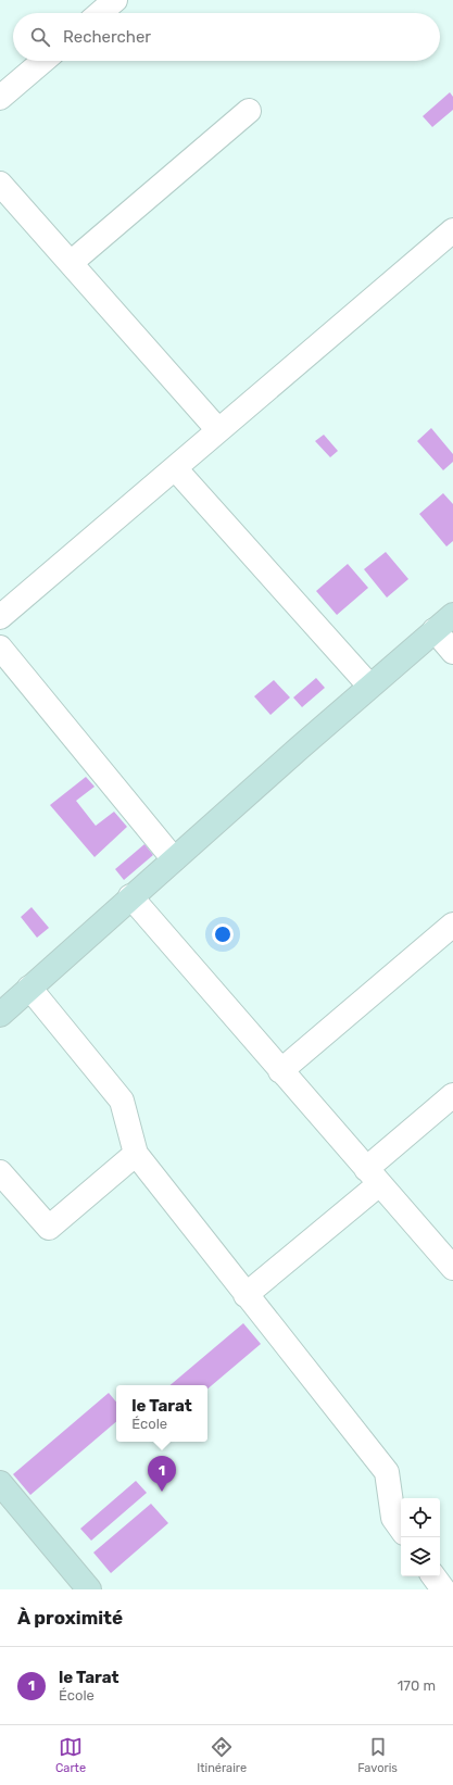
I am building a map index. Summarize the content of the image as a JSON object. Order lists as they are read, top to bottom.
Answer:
{
  "page": {
    "search": "Rechercher",
    "popup": ["le Tarat", "École"],
    "pins": "1",
    "heading": "À proximité",
    "list": [
      {
        "mark": "1",
        "name": "le Tarat",
        "note": "École",
        "value": "170 m"
      }
    ],
    "nav": ["Carte", "Itinéraire", "Favoris"]
  }
}
